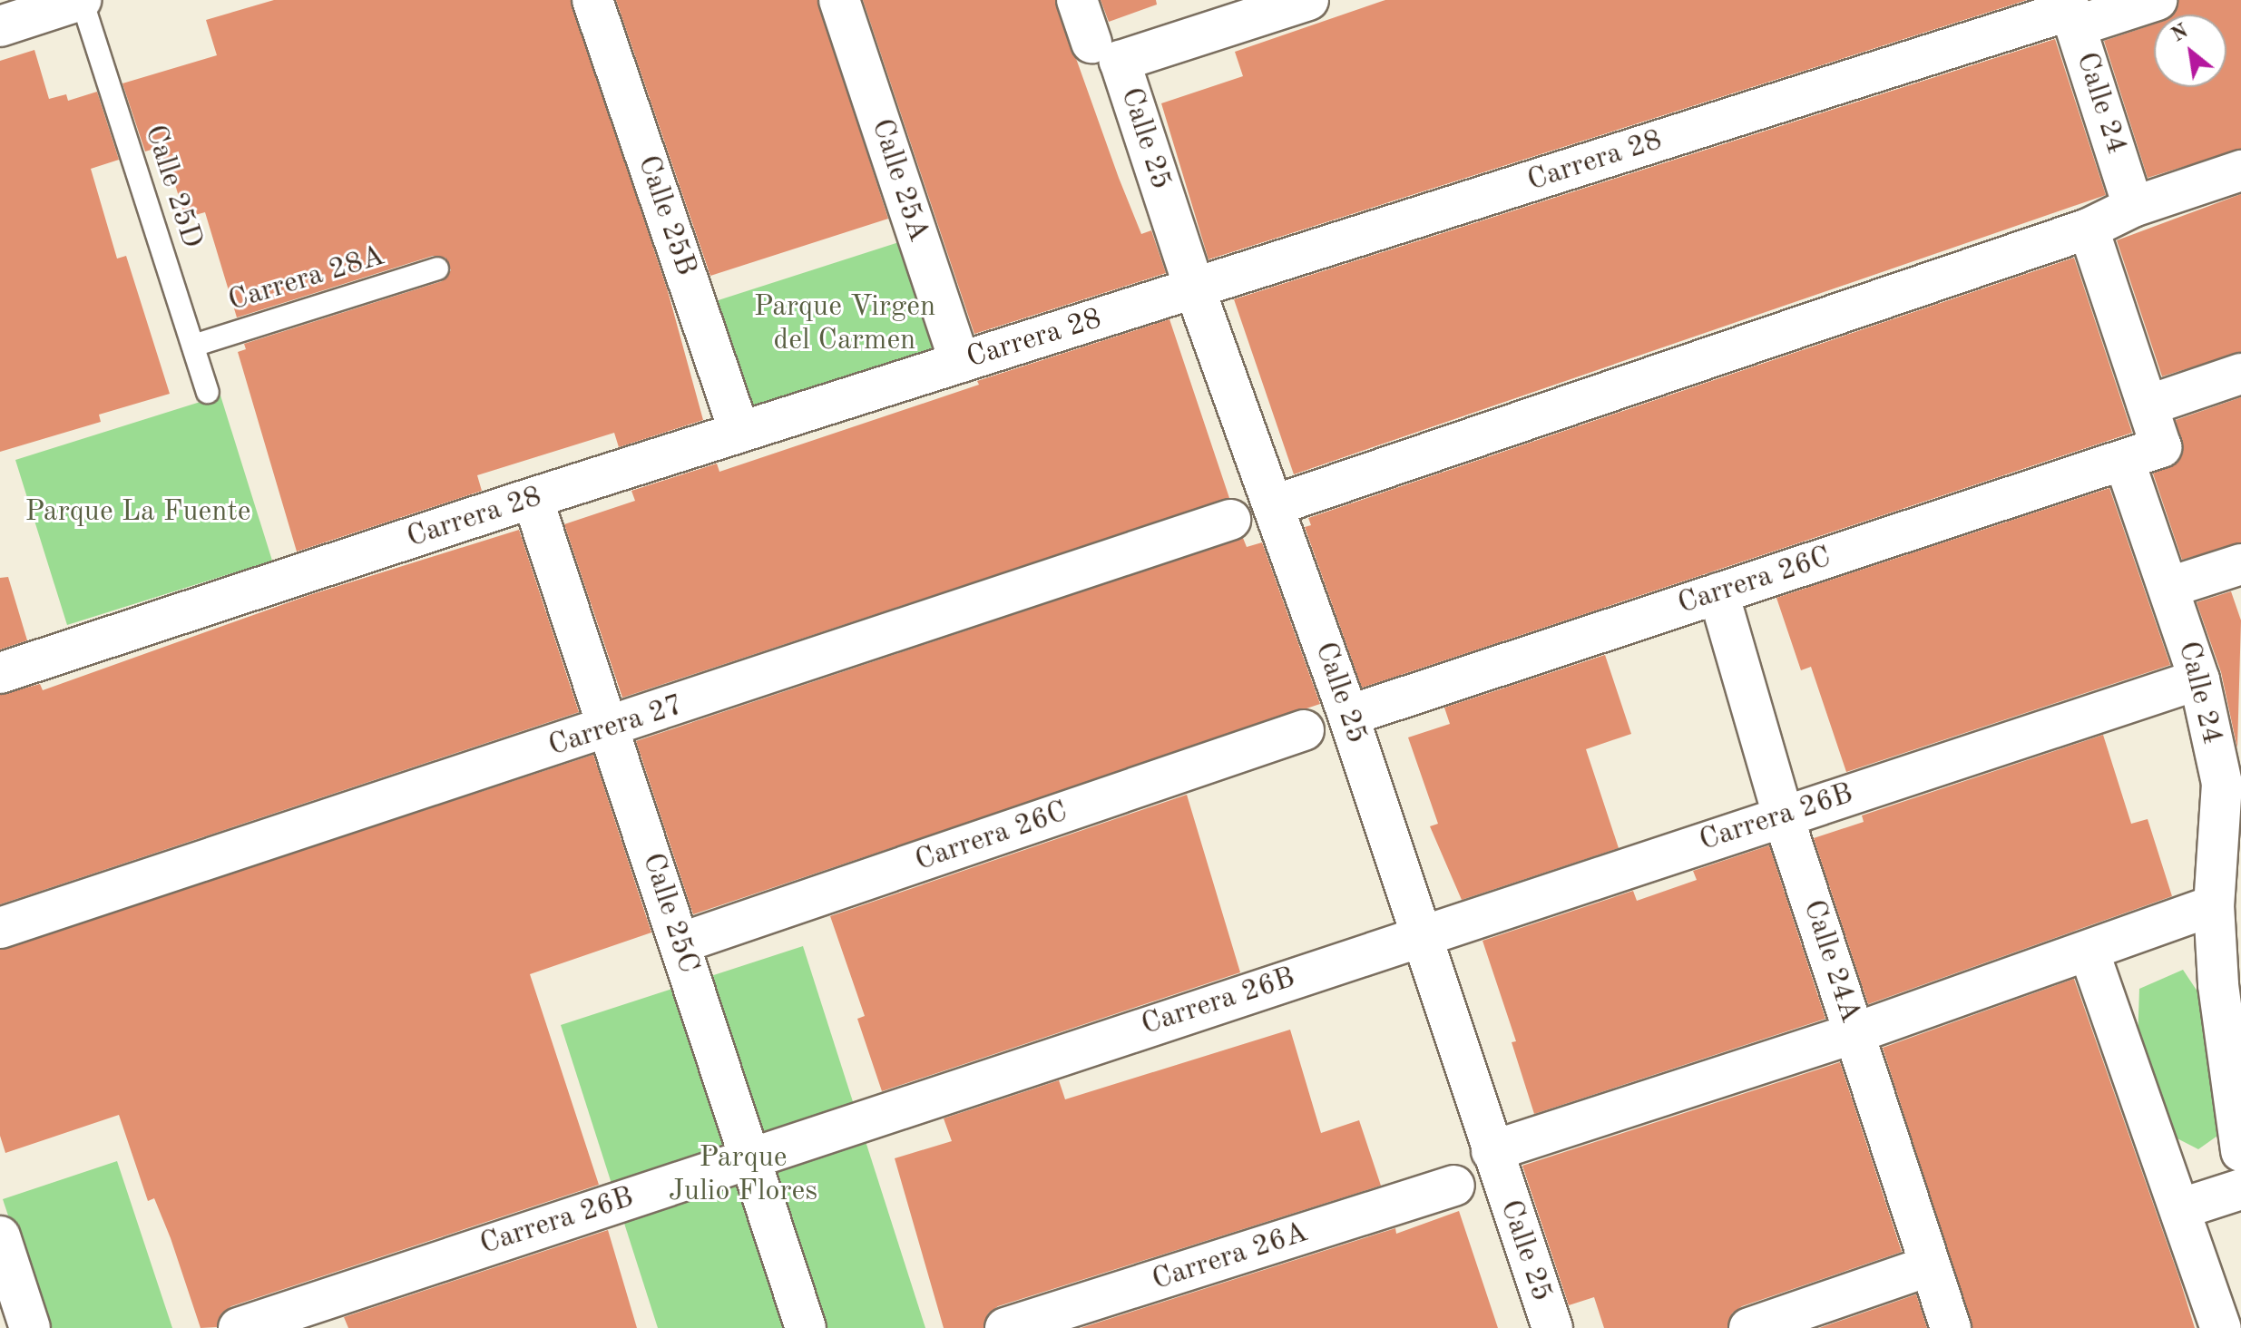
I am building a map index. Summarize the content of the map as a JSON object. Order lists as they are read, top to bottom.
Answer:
{
  "streets": {
    "street": [
      "Calle 24",
      "Calle 25",
      "Carrera 28",
      "Calle 25A",
      "Calle 25B",
      "Carrera 26C",
      "Carrera 27",
      "Carrera 26B",
      "Calle 25C",
      "Calle 24A",
      "Carrera 26A"
    ],
    "lane": ["Calle 25D", "Carrera 28A"]
  },
  "crossings": [
    ["Calle 24", "Carrera 28"],
    ["Calle 24", "Carrera 26C"],
    ["Calle 24", "Carrera 26B"],
    ["Calle 25", "Carrera 28"],
    ["Calle 25", "Carrera 26C"],
    ["Calle 25", "Carrera 26B"],
    ["Carrera 28", "Calle 25A"],
    ["Carrera 28", "Calle 25B"],
    ["Carrera 28", "Calle 25C"],
    ["Calle 25D", "Carrera 28A"],
    ["Carrera 26C", "Calle 25C"],
    ["Carrera 26C", "Calle 24A"],
    ["Carrera 27", "Calle 25C"],
    ["Carrera 26B", "Calle 25C"],
    ["Carrera 26B", "Calle 24A"]
  ],
  "parks": ["Parque Virgen del Carmen", "Parque La Fuente", "Parque Julio Flores"],
  "north": "top left"
}
